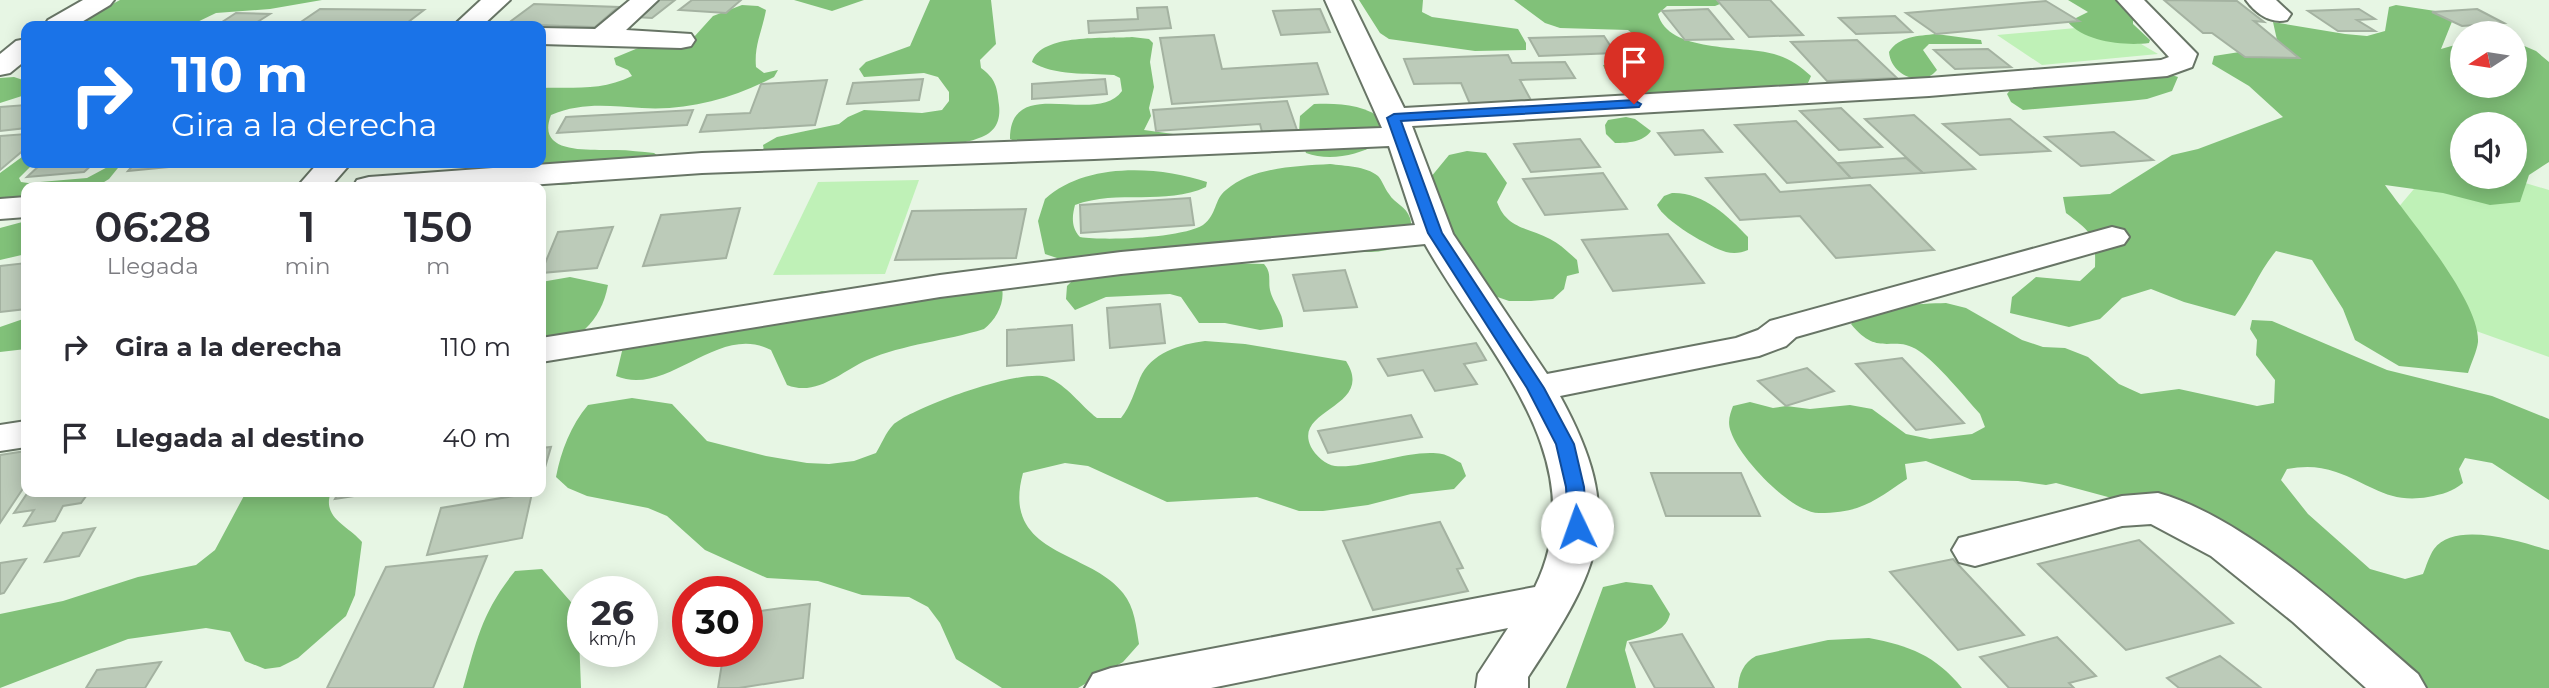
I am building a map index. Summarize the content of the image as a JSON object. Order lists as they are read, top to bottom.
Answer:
{
  "north": "left",
  "page": {
    "turn": ["110 m", "Gira a la derecha"],
    "eta": [
      "06:28",
      "Llegada",
      "1",
      "min",
      "150",
      "m"
    ],
    "list": [
      {
        "name": "Gira a la derecha",
        "value": "110 m"
      },
      {
        "name": "Llegada al destino",
        "value": "40 m"
      }
    ],
    "speed": "26 km/h",
    "limit": "30"
  }
}
